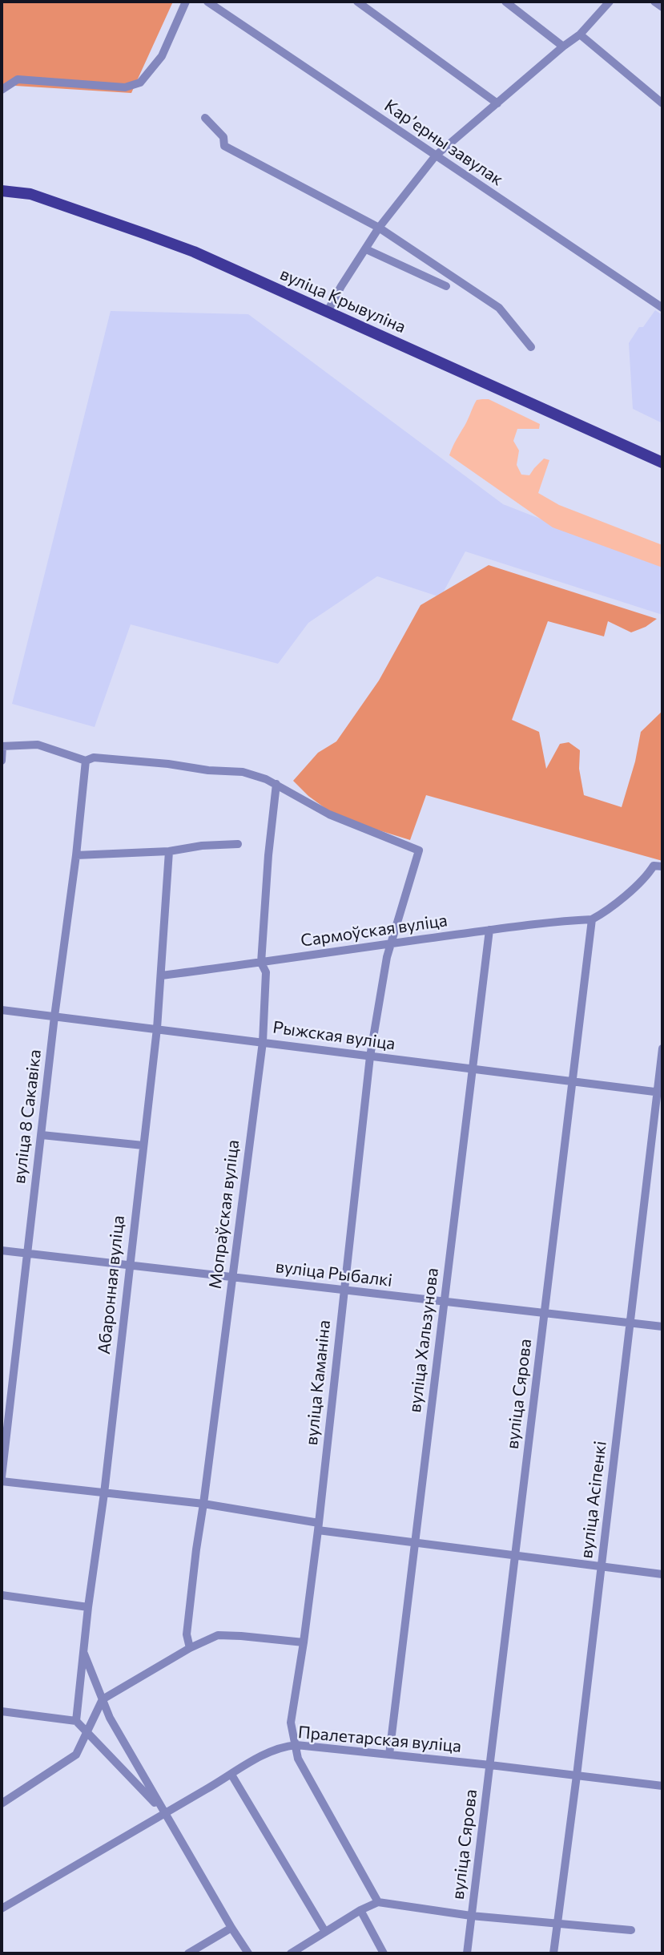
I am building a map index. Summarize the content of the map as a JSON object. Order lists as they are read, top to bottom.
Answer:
{
  "streets": {
    "main road": ["вуліца Крывуліна"],
    "street": [
      "Карʼерны завулак",
      "Сармоўская вуліца",
      "Рыжская вуліца",
      "вуліца 8 Сакавіка",
      "Мопраўская вуліца",
      "вуліца Рыбалкі",
      "Абаронная вуліца",
      "вуліца Хальзунова",
      "вуліца Каманіна",
      "вуліца Сярова",
      "вуліца Асіпенкі",
      "Пралетарская вуліца"
    ]
  },
  "crossings": [
    ["Сармоўская вуліца", "Мопраўская вуліца"],
    ["Сармоўская вуліца", "Абаронная вуліца"],
    ["Сармоўская вуліца", "вуліца Хальзунова"],
    ["Сармоўская вуліца", "вуліца Каманіна"],
    ["Сармоўская вуліца", "вуліца Сярова"],
    ["Рыжская вуліца", "вуліца 8 Сакавіка"],
    ["Рыжская вуліца", "Мопраўская вуліца"],
    ["Рыжская вуліца", "Абаронная вуліца"],
    ["Рыжская вуліца", "вуліца Хальзунова"],
    ["Рыжская вуліца", "вуліца Каманіна"],
    ["Рыжская вуліца", "вуліца Сярова"],
    ["Рыжская вуліца", "вуліца Асіпенкі"],
    ["вуліца 8 Сакавіка", "вуліца Рыбалкі"],
    ["Мопраўская вуліца", "вуліца Рыбалкі"],
    ["Мопраўская вуліца", "вуліца Каманіна"],
    ["вуліца Рыбалкі", "Абаронная вуліца"],
    ["вуліца Рыбалкі", "вуліца Хальзунова"],
    ["вуліца Рыбалкі", "вуліца Каманіна"],
    ["вуліца Рыбалкі", "вуліца Сярова"],
    ["вуліца Рыбалкі", "вуліца Асіпенкі"],
    ["вуліца Хальзунова", "Пралетарская вуліца"],
    ["вуліца Каманіна", "Пралетарская вуліца"],
    ["вуліца Сярова", "Пралетарская вуліца"],
    ["вуліца Асіпенкі", "Пралетарская вуліца"]
  ]
}
